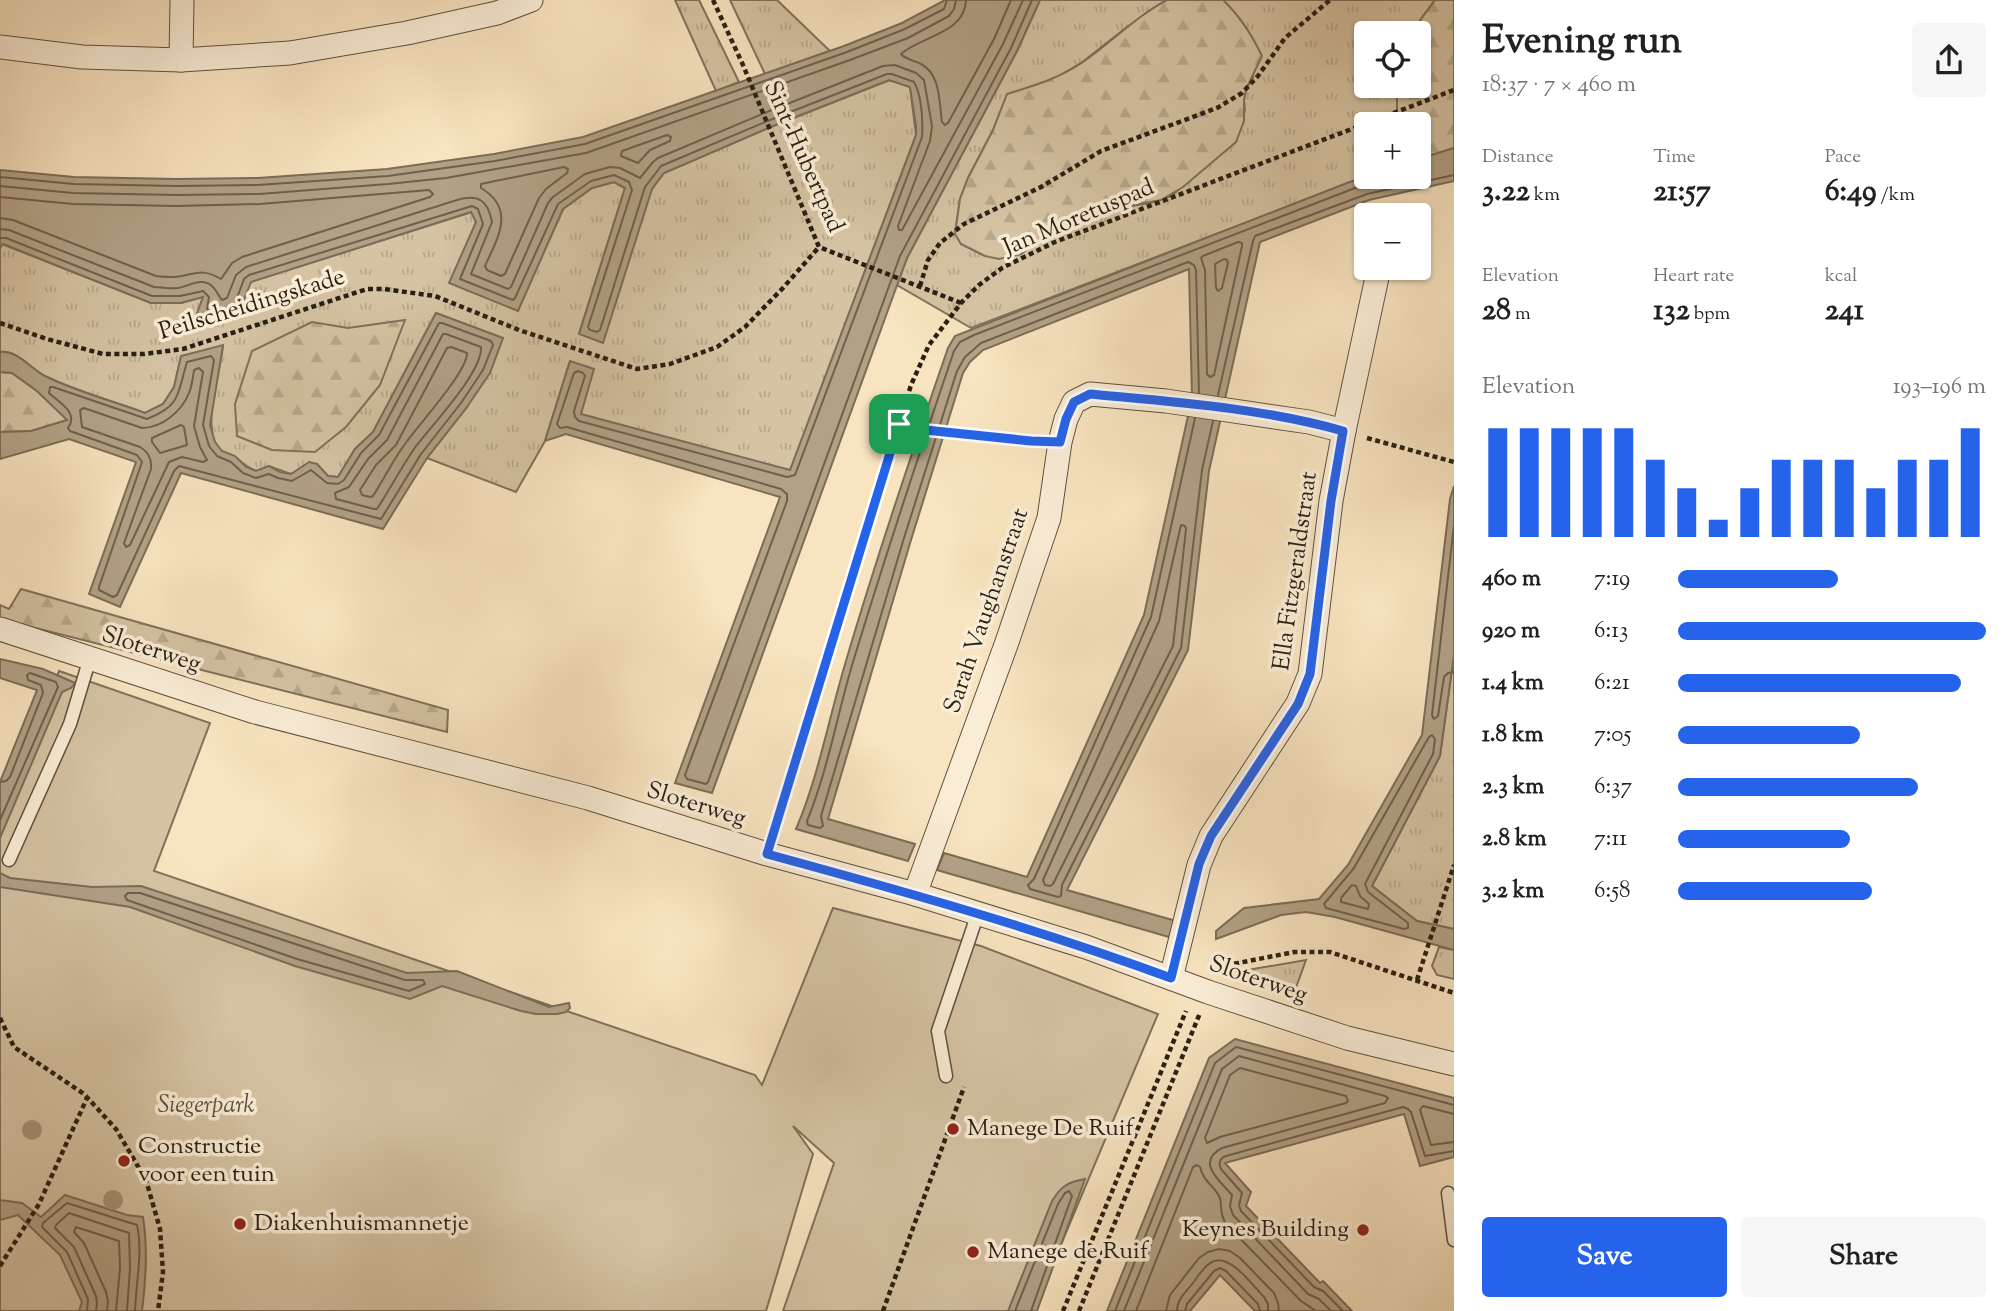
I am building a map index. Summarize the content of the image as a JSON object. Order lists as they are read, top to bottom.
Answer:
{
  "streets": {
    "street": ["Ella Fitzgeraldstraat", "Sarah Vaughanstraat", "Sloterweg"],
    "path": ["Sint-Hubertpad", "Jan Moretuspad", "Peilscheidingskade"]
  },
  "crossings": [
    ["Sint-Hubertpad", "Jan Moretuspad"],
    ["Sint-Hubertpad", "Peilscheidingskade"],
    ["Jan Moretuspad", "Sloterweg"],
    ["Ella Fitzgeraldstraat", "Sarah Vaughanstraat"],
    ["Ella Fitzgeraldstraat", "Sloterweg"],
    ["Sarah Vaughanstraat", "Sloterweg"]
  ],
  "parks": ["Siegerpark"],
  "places": [
    "Manege De Ruif",
    "Constructie voor een tuin",
    "Diakenhuismannetje",
    "Keynes Building",
    "Manege de Ruif"
  ],
  "page": {
    "heading": ["Evening run", "18:37 · 7 × 460 m"],
    "map_buttons": ["+", "−"],
    "stats": [
      ["Distance", "3.22 km"],
      ["Time", "21:57"],
      ["Pace", "6:49 /km"],
      ["Elevation", "28 m"],
      ["Heart rate", "132 bpm"],
      ["kcal", "241"]
    ],
    "chart": ["Elevation", "193–196 m"],
    "list": [
      {
        "name": "460 m",
        "note": "7:19"
      },
      {
        "name": "920 m",
        "note": "6:13"
      },
      {
        "name": "1.4 km",
        "note": "6:21"
      },
      {
        "name": "1.8 km",
        "note": "7:05"
      },
      {
        "name": "2.3 km",
        "note": "6:37"
      },
      {
        "name": "2.8 km",
        "note": "7:11"
      },
      {
        "name": "3.2 km",
        "note": "6:58"
      }
    ],
    "buttons": ["Save", "Share"]
  }
}
